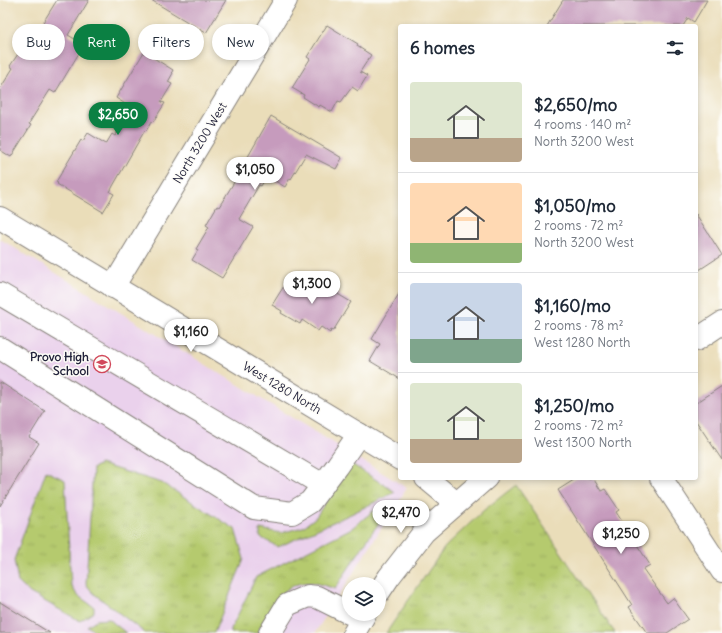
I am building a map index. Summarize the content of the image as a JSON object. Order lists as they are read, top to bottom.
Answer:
{
  "streets": {
    "street": ["North 3200 West", "West 1280 North"]
  },
  "crossings": [
    ["North 3200 West", "West 1280 North"]
  ],
  "places": {
    "school or university": ["Provo High School"]
  },
  "page": {
    "chip": [
      "Buy",
      "Rent",
      "Filters",
      "New"
    ],
    "heading": "6 homes",
    "list": [
      {
        "name": "$2,650/mo",
        "note": "4 rooms · 140 m² · North 3200 West"
      },
      {
        "name": "$1,050/mo",
        "note": "2 rooms · 72 m² · North 3200 West"
      },
      {
        "name": "$1,160/mo",
        "note": "2 rooms · 78 m² · West 1280 North"
      },
      {
        "name": "$1,250/mo",
        "note": "2 rooms · 72 m² · West 1300 North"
      }
    ],
    "price": [
      "$2,650",
      "$1,050",
      "$1,300",
      "$1,160",
      "$2,470",
      "$1,250"
    ]
  }
}
